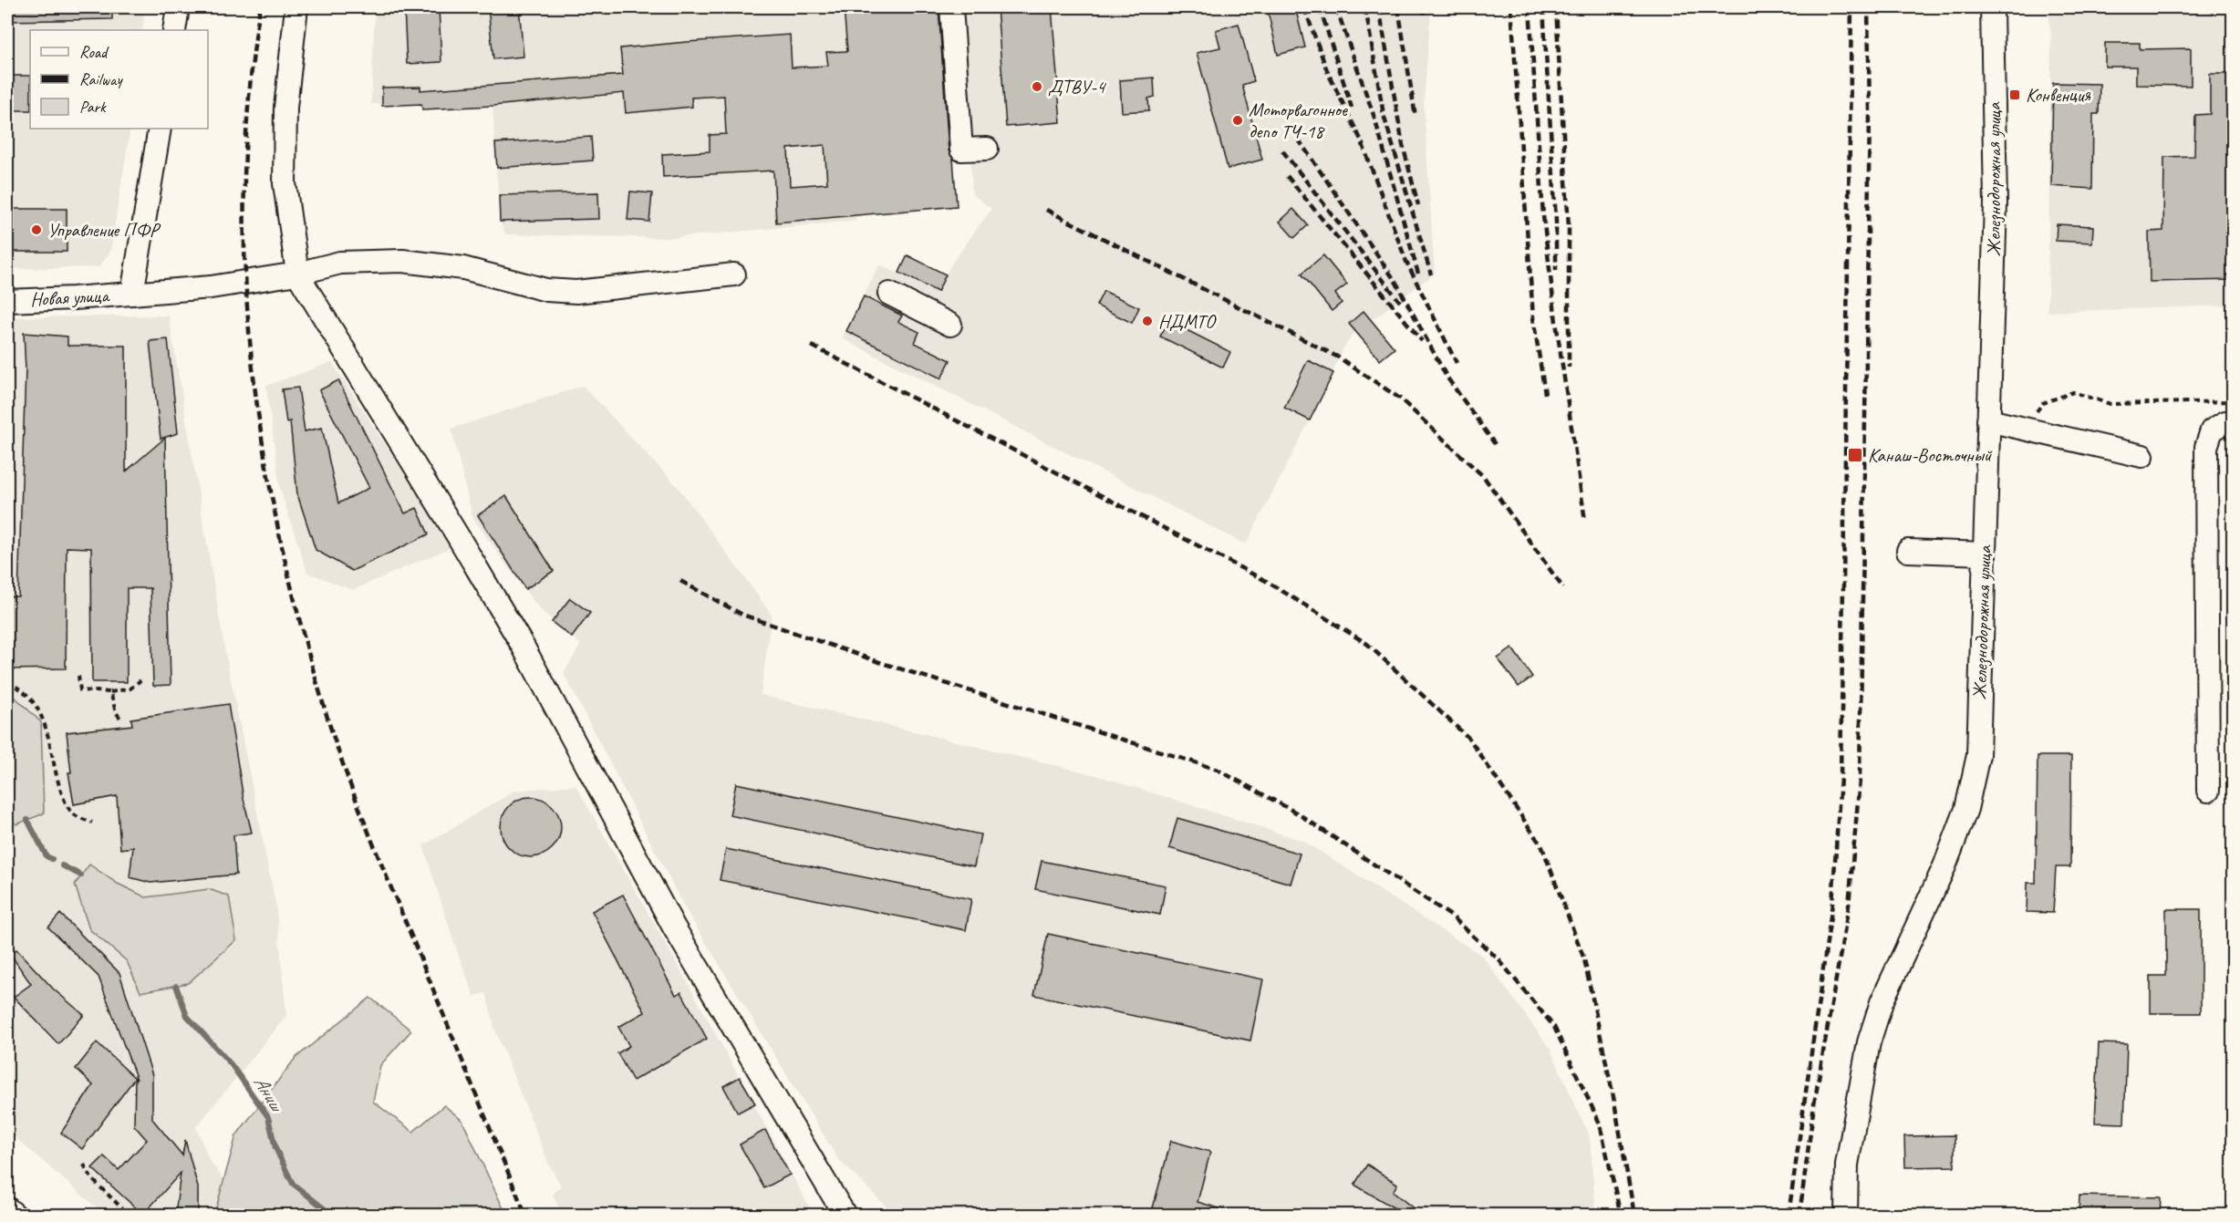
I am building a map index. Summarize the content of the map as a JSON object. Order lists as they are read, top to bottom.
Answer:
{
  "streets": {
    "street": ["Железнодорожная улица", "Новая улица"]
  },
  "water": ["Аниш"],
  "places": {
    "other": [
      "ДТВУ-4",
      "Моторвагонное депо ТЧ-18",
      "Управление ПФР",
      "НДМТО"
    ],
    "transit": ["Конвенция", "Канаш-Восточный"]
  },
  "legend": ["Road", "Railway", "Park"]
}
